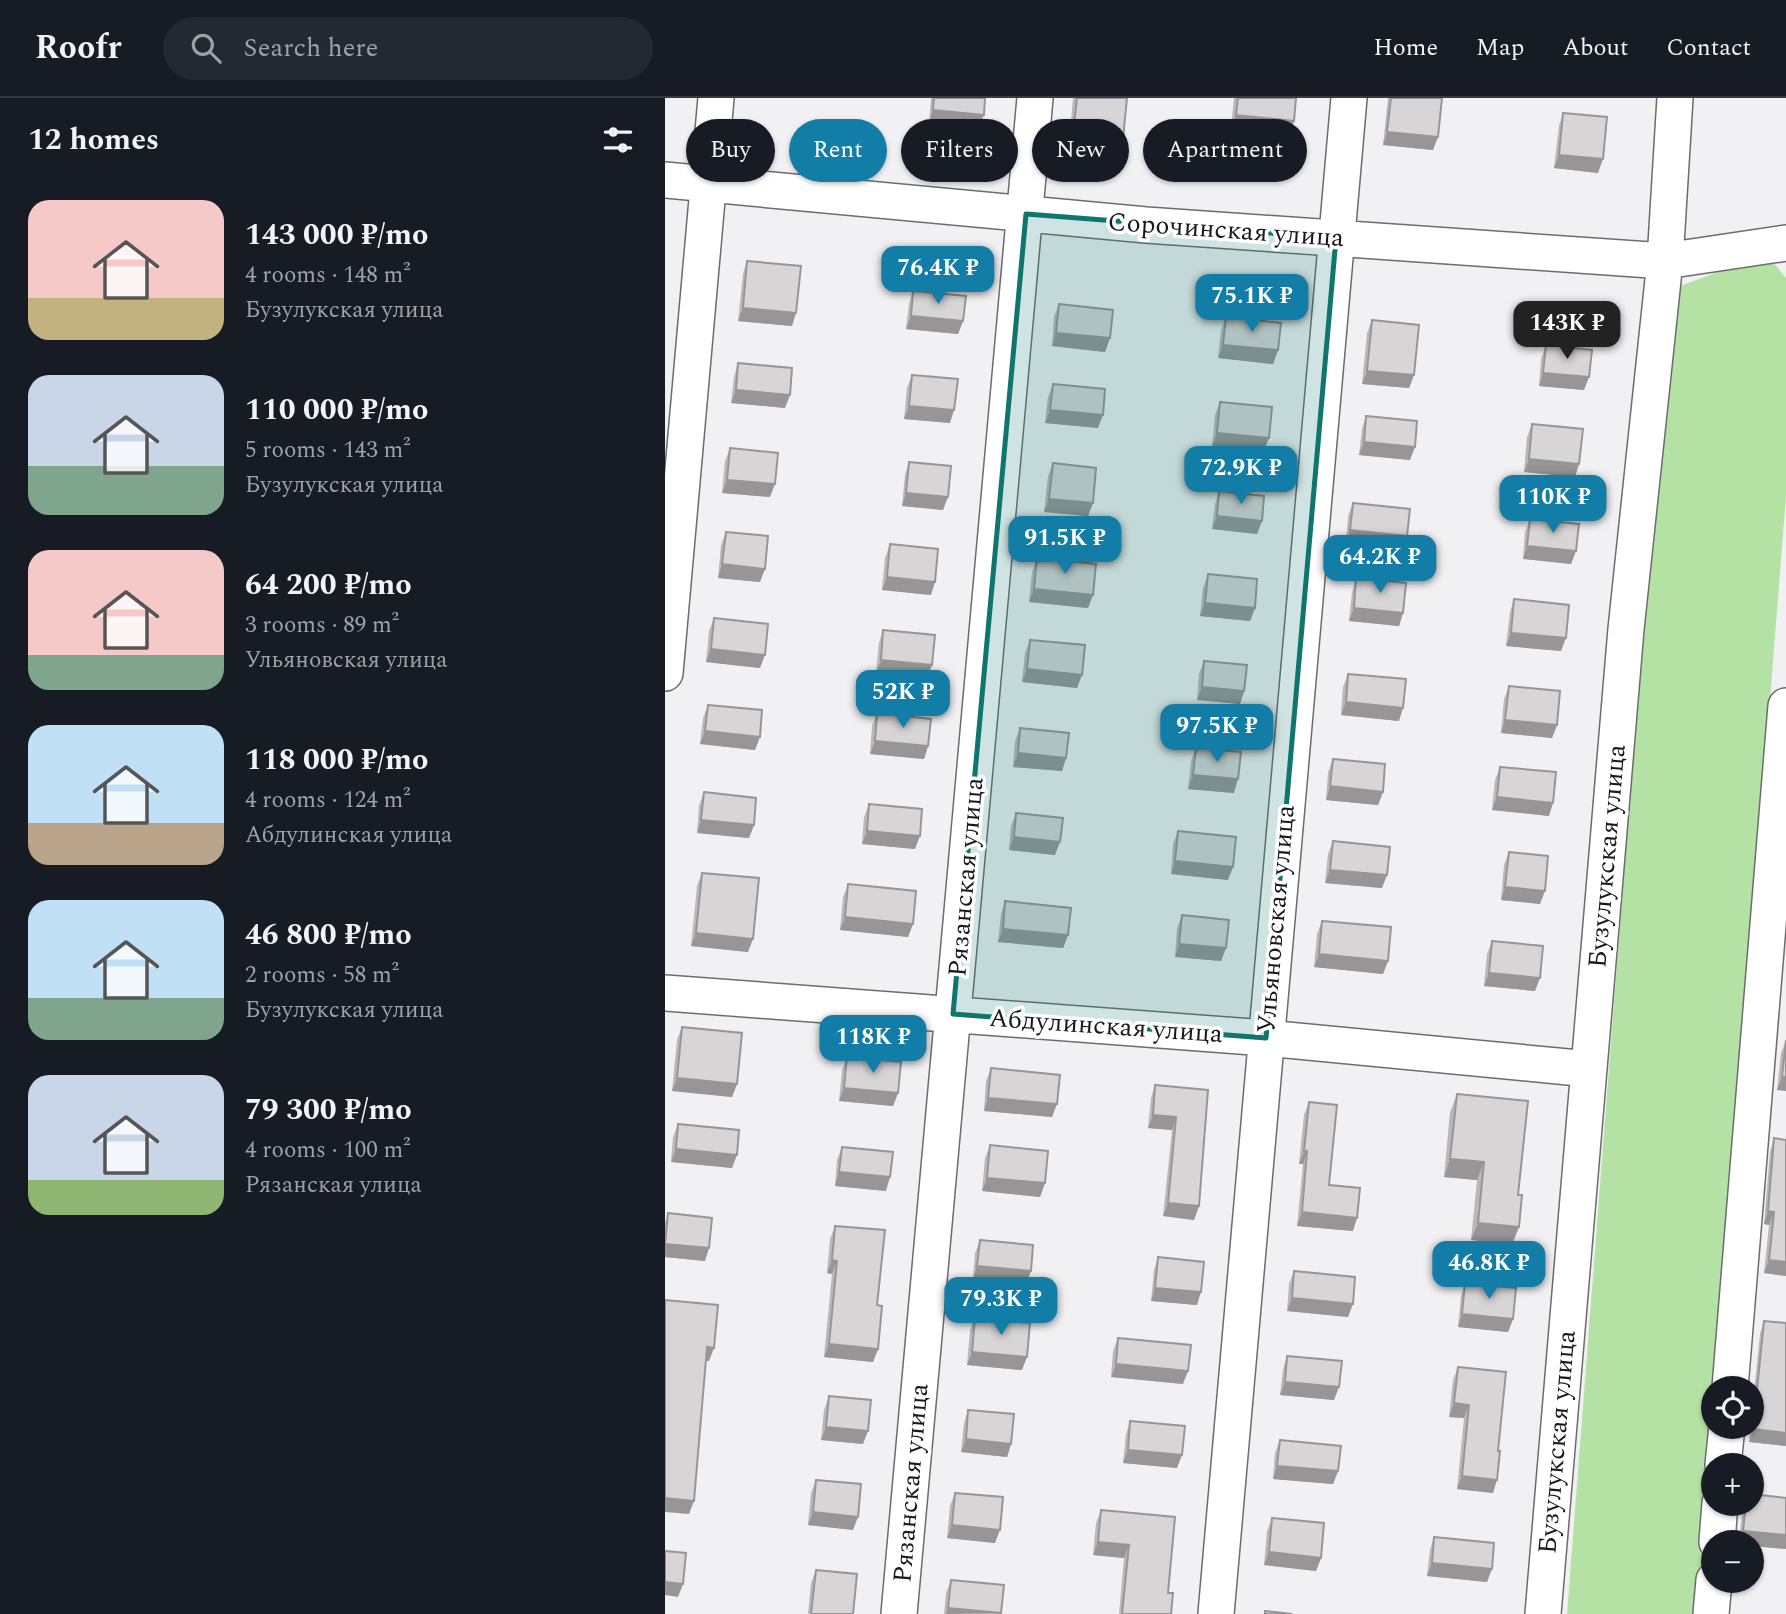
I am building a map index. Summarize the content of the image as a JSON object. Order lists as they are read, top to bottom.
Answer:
{
  "streets": {
    "street": [
      "Сорочинская улица",
      "Бузулукская улица",
      "Рязанская улица",
      "Ульяновская улица",
      "Абдулинская улица"
    ]
  },
  "crossings": [
    ["Сорочинская улица", "Бузулукская улица"],
    ["Сорочинская улица", "Рязанская улица"],
    ["Сорочинская улица", "Ульяновская улица"],
    ["Бузулукская улица", "Абдулинская улица"],
    ["Рязанская улица", "Абдулинская улица"],
    ["Ульяновская улица", "Абдулинская улица"]
  ],
  "page": {
    "header": "Roofr",
    "search": "Search here",
    "nav": [
      "Home",
      "Map",
      "About",
      "Contact"
    ],
    "heading": "12 homes",
    "chip": [
      "Buy",
      "Rent",
      "Filters",
      "New",
      "Apartment"
    ],
    "list": [
      {
        "name": "143 000 ₽/mo",
        "note": "4 rooms · 148 m² · Бузулукская улица"
      },
      {
        "name": "110 000 ₽/mo",
        "note": "5 rooms · 143 m² · Бузулукская улица"
      },
      {
        "name": "64 200 ₽/mo",
        "note": "3 rooms · 89 m² · Ульяновская улица"
      },
      {
        "name": "118 000 ₽/mo",
        "note": "4 rooms · 124 m² · Абдулинская улица"
      },
      {
        "name": "46 800 ₽/mo",
        "note": "2 rooms · 58 m² · Бузулукская улица"
      },
      {
        "name": "79 300 ₽/mo",
        "note": "4 rooms · 100 m² · Рязанская улица"
      }
    ],
    "price": [
      "76.4K ₽",
      "75.1K ₽",
      "143K ₽",
      "72.9K ₽",
      "110K ₽",
      "91.5K ₽",
      "64.2K ₽",
      "52K ₽",
      "97.5K ₽",
      "118K ₽",
      "46.8K ₽",
      "79.3K ₽"
    ],
    "map_buttons": ["+", "−"]
  }
}
